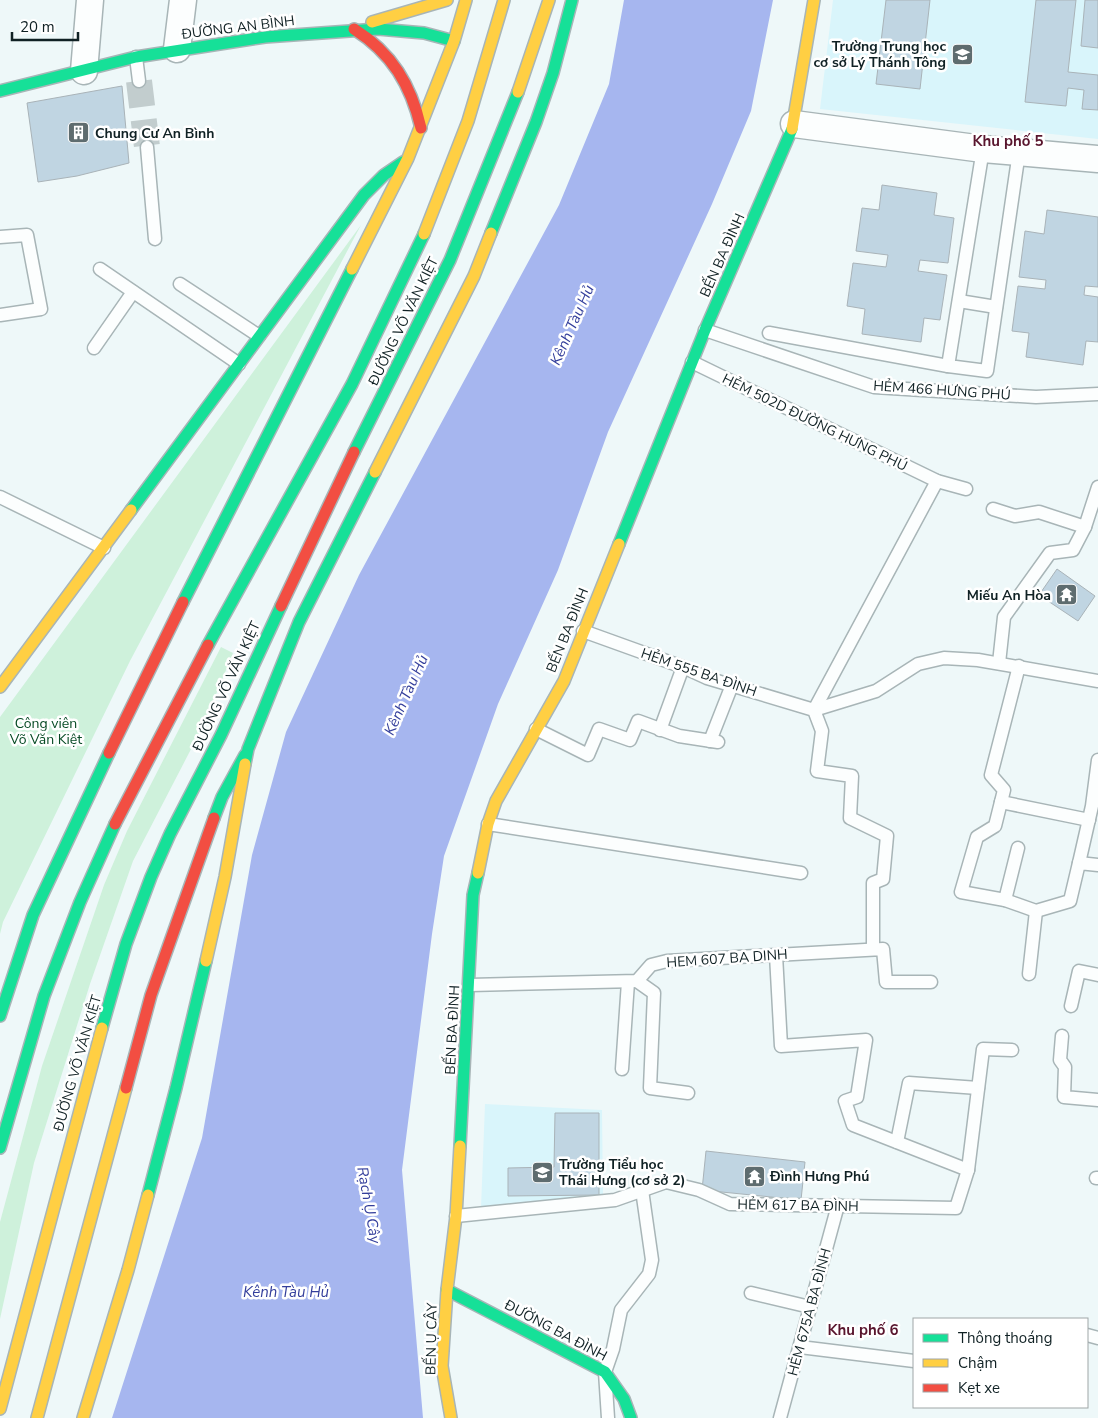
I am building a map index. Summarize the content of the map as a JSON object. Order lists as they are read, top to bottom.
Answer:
{
  "streets": {
    "main road": [
      "ĐƯỜNG AN BÌNH",
      "BẾN BA ĐÌNH",
      "ĐƯỜNG VÕ VĂN KIỆT",
      "ĐƯỜNG BA ĐÌNH",
      "BẾN Ụ CÂY"
    ],
    "lane": [
      "HẺM 466 HƯNG PHÚ",
      "HẺM 502D ĐƯỜNG HƯNG PHÚ",
      "HẺM 555 BA ĐÌNH",
      "HEM 607 BA DINH",
      "HẺM 617 BA ĐÌNH",
      "HẺM 675A BA ĐÌNH"
    ]
  },
  "crossings": [
    ["BẾN BA ĐÌNH", "HẺM 466 HƯNG PHÚ"],
    ["BẾN BA ĐÌNH", "HẺM 502D ĐƯỜNG HƯNG PHÚ"],
    ["BẾN BA ĐÌNH", "HẺM 555 BA ĐÌNH"],
    ["BẾN BA ĐÌNH", "HẺM 617 BA ĐÌNH"],
    ["BẾN BA ĐÌNH", "ĐƯỜNG BA ĐÌNH"],
    ["BẾN BA ĐÌNH", "BẾN Ụ CÂY"],
    ["HẺM 617 BA ĐÌNH", "HẺM 675A BA ĐÌNH"],
    ["ĐƯỜNG BA ĐÌNH", "BẾN Ụ CÂY"]
  ],
  "districts": ["Khu phố 5", "Khu phố 6"],
  "water": ["Kênh Tàu Hủ", "Rạch Ụ Cây"],
  "parks": ["Công viên Võ Văn Kiệt"],
  "places": {
    "school or university": ["Trường Trung học cơ sở Lý Thánh Tông", "Trường Tiểu học Thái Hưng (cơ sở 2)"],
    "building": ["Chung Cư An Bình"],
    "temple": ["Miếu An Hòa", "Đình Hưng Phú"]
  },
  "legend": ["Thông thoáng", "Chậm", "Kẹt xe"],
  "scale_bar": "20 m"
}
